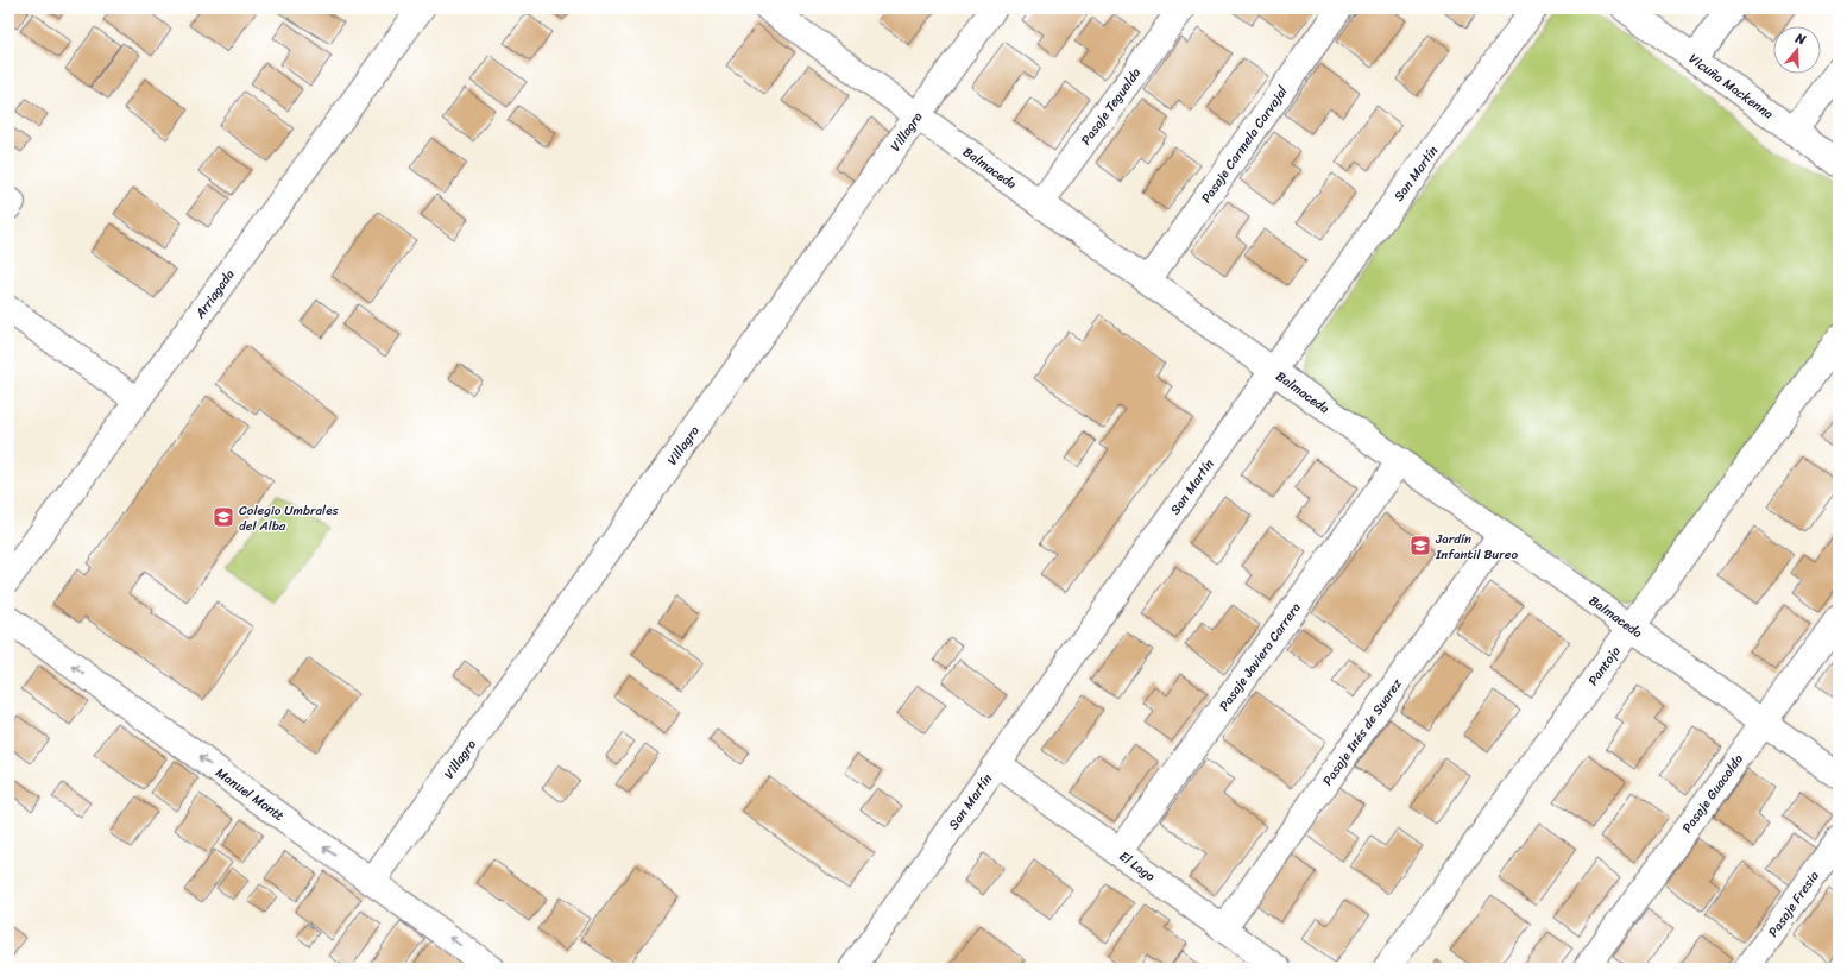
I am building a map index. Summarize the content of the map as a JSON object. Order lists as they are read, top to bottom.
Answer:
{
  "streets": {
    "street": [
      "Vicuña Mackenna",
      "Pasaje Tegualda",
      "Villagra",
      "Pasaje Carmela Carvajal",
      "Balmaceda",
      "San Martín",
      "Arriagada",
      "Pasaje Javiera Carrera",
      "Pantoja",
      "Pasaje Inés de Suarez",
      "Pasaje Guacolda",
      "Manuel Montt",
      "El Lago",
      "Pasaje Fresia"
    ]
  },
  "crossings": [
    ["Pasaje Tegualda", "Balmaceda"],
    ["Villagra", "Balmaceda"],
    ["Villagra", "Manuel Montt"],
    ["Pasaje Carmela Carvajal", "Balmaceda"],
    ["Balmaceda", "San Martín"],
    ["Balmaceda", "Pasaje Javiera Carrera"],
    ["Balmaceda", "Pantoja"],
    ["Balmaceda", "Pasaje Inés de Suarez"],
    ["Balmaceda", "Pasaje Guacolda"],
    ["San Martín", "El Lago"],
    ["Pasaje Javiera Carrera", "El Lago"],
    ["Pasaje Inés de Suarez", "El Lago"]
  ],
  "one_way": ["Manuel Montt"],
  "places": {
    "school or university": ["Colegio Umbrales del Alba", "Jardín Infantil Bureo"]
  },
  "north": "top"
}
